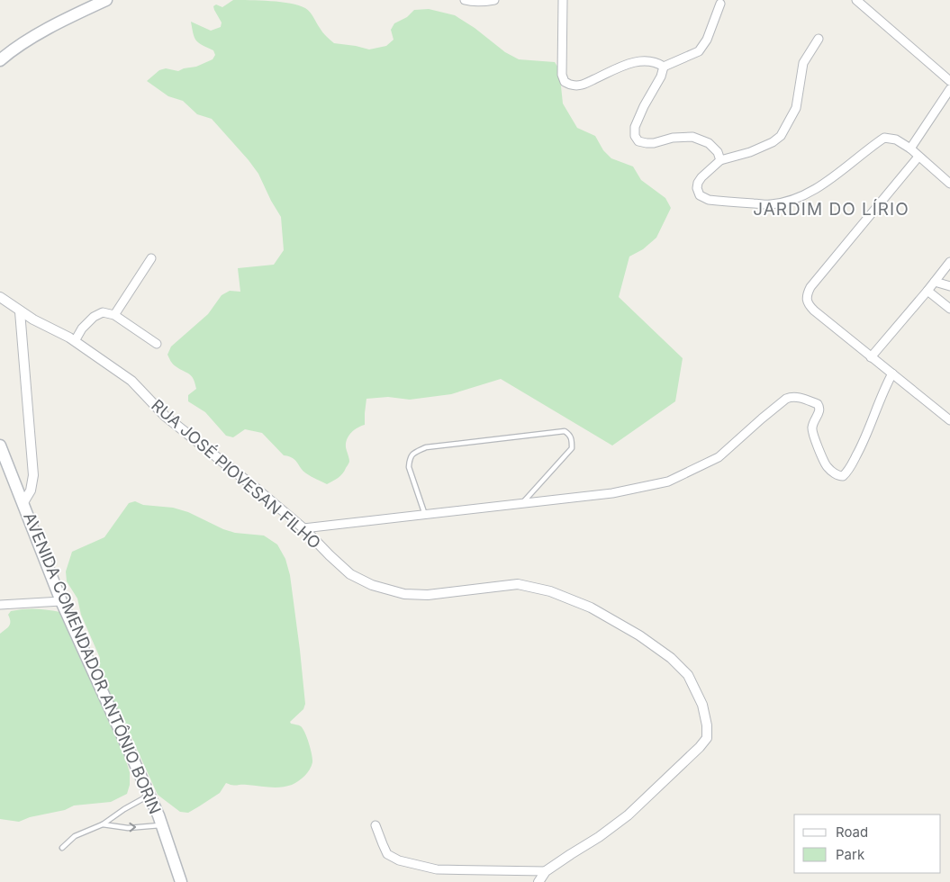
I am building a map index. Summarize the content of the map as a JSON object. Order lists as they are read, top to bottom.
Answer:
{
  "streets": {
    "main road": ["AVENIDA COMENDADOR ANTÔNIO BORIN"],
    "street": ["RUA JOSÉ PIOVESAN FILHO"]
  },
  "districts": ["JARDIM DO LÍRIO"],
  "legend": ["Road", "Park"]
}
